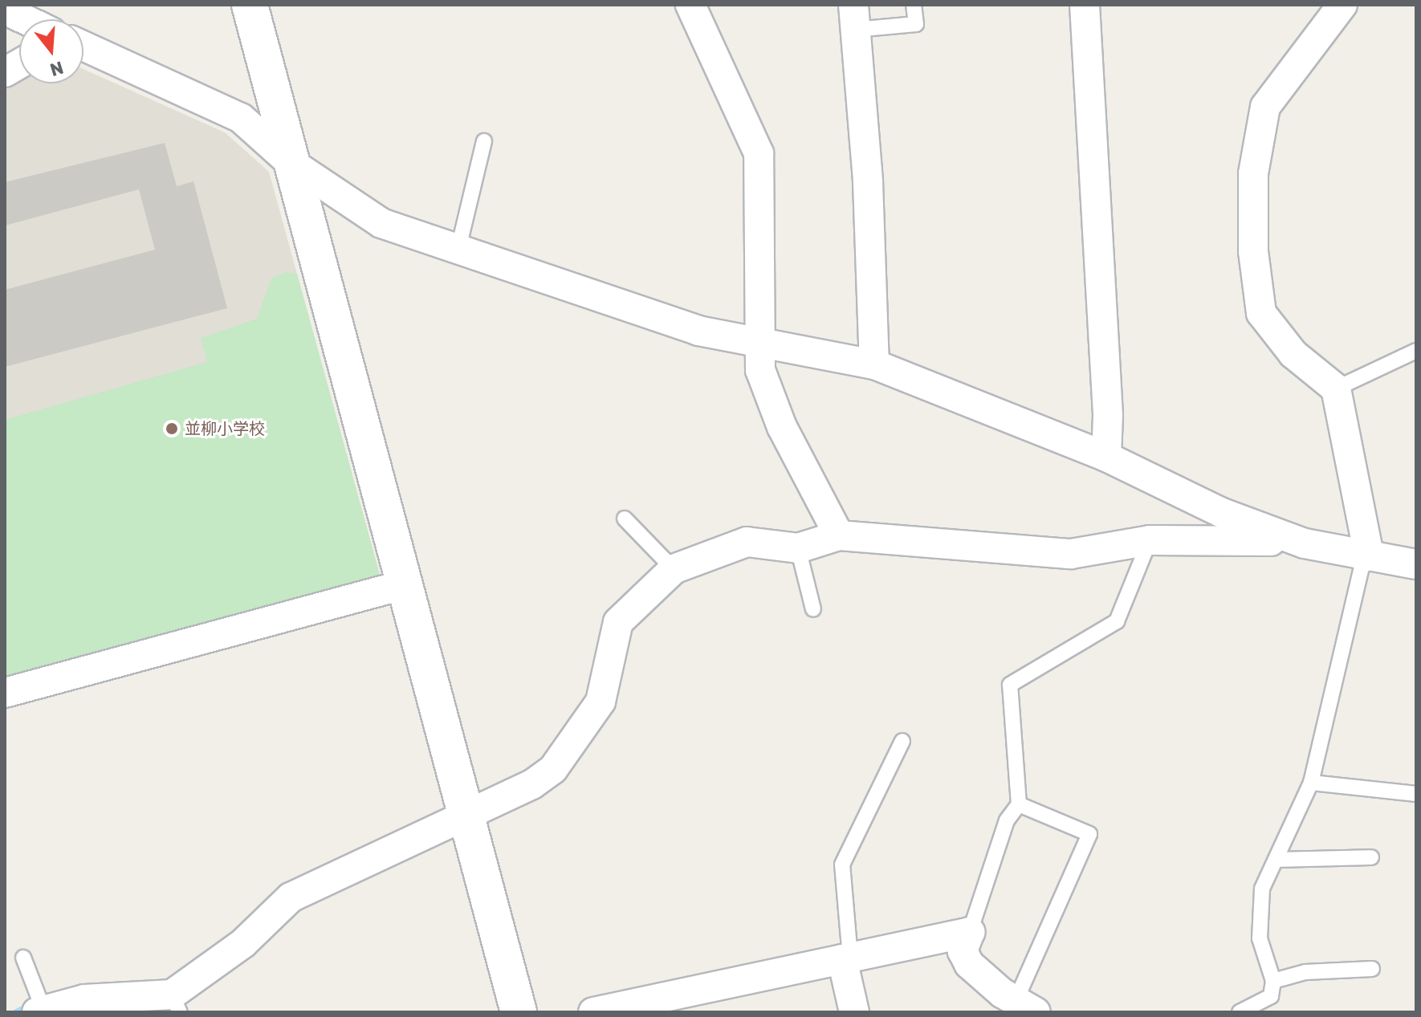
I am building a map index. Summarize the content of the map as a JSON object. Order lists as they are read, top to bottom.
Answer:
{
  "places": ["並柳小学校"],
  "north": "bottom"
}
